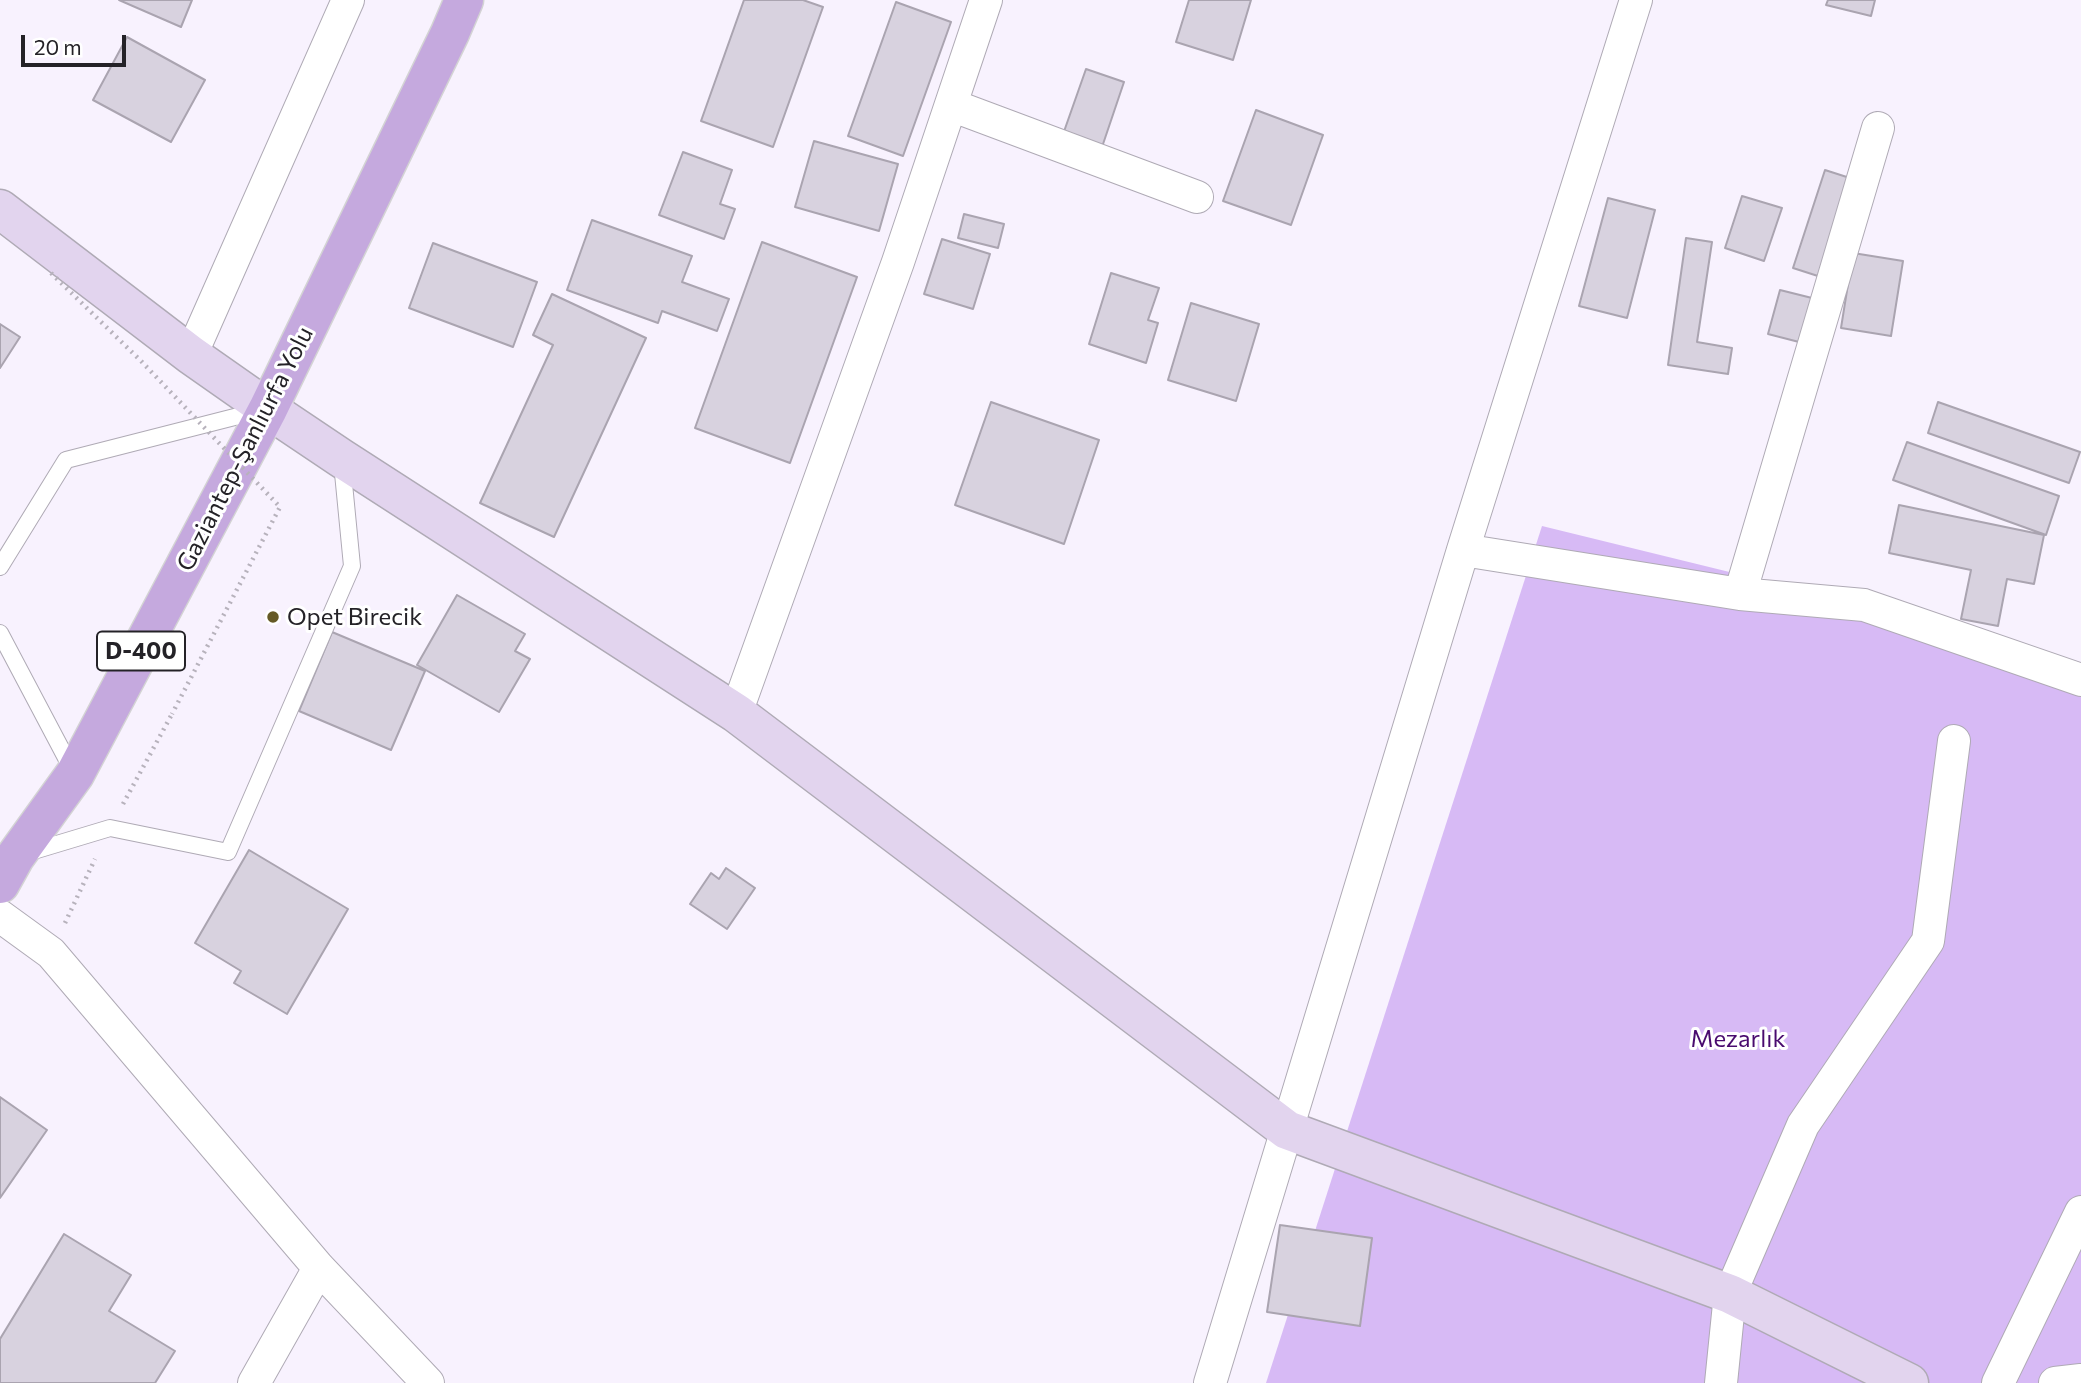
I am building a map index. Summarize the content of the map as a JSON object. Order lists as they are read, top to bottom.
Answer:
{
  "streets": {
    "main road": ["Gaziantep-Şanlıurfa Yolu", "D-400"]
  },
  "parks": ["Mezarlık"],
  "places": ["Opet Birecik"],
  "scale_bar": "20 m"
}
